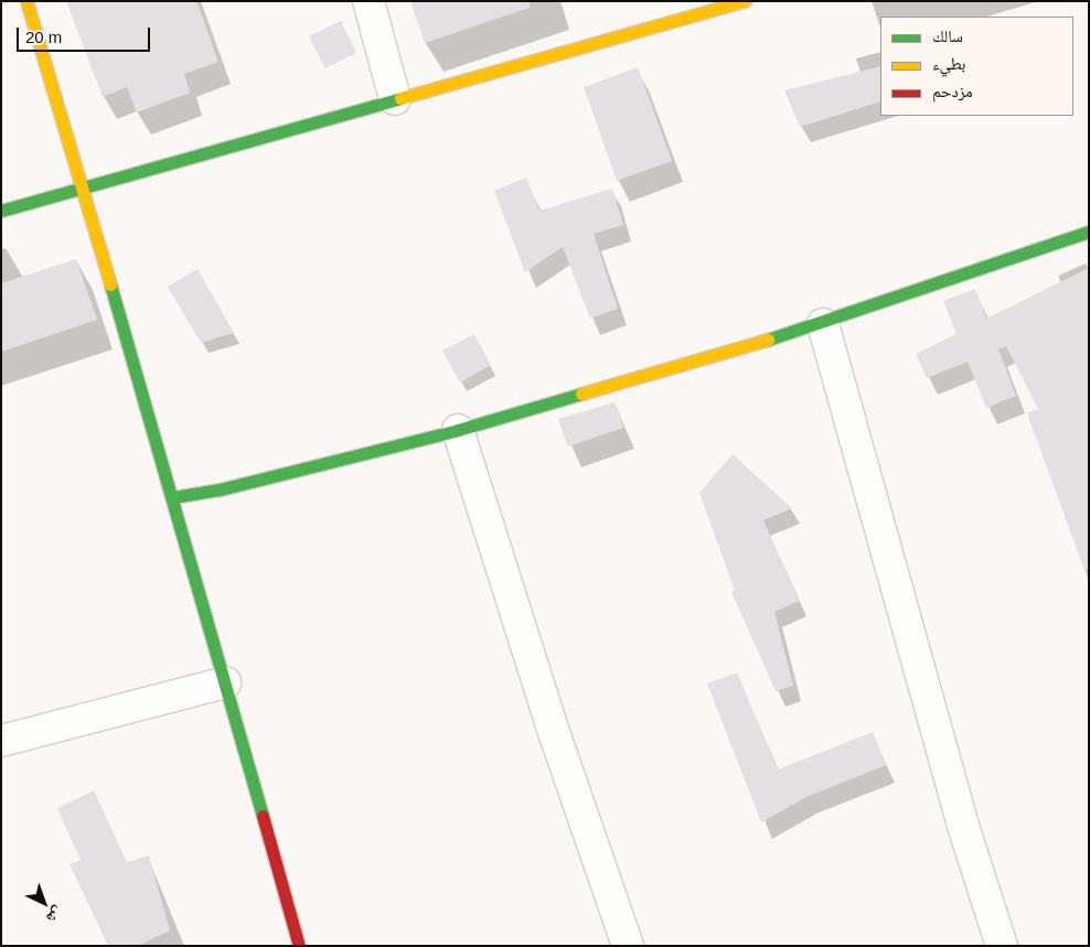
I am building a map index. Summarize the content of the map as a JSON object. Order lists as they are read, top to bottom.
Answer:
{
  "legend": ["سالك", "بطيء", "مزدحم"],
  "scale_bar": "20 m",
  "north": "bottom right"
}
